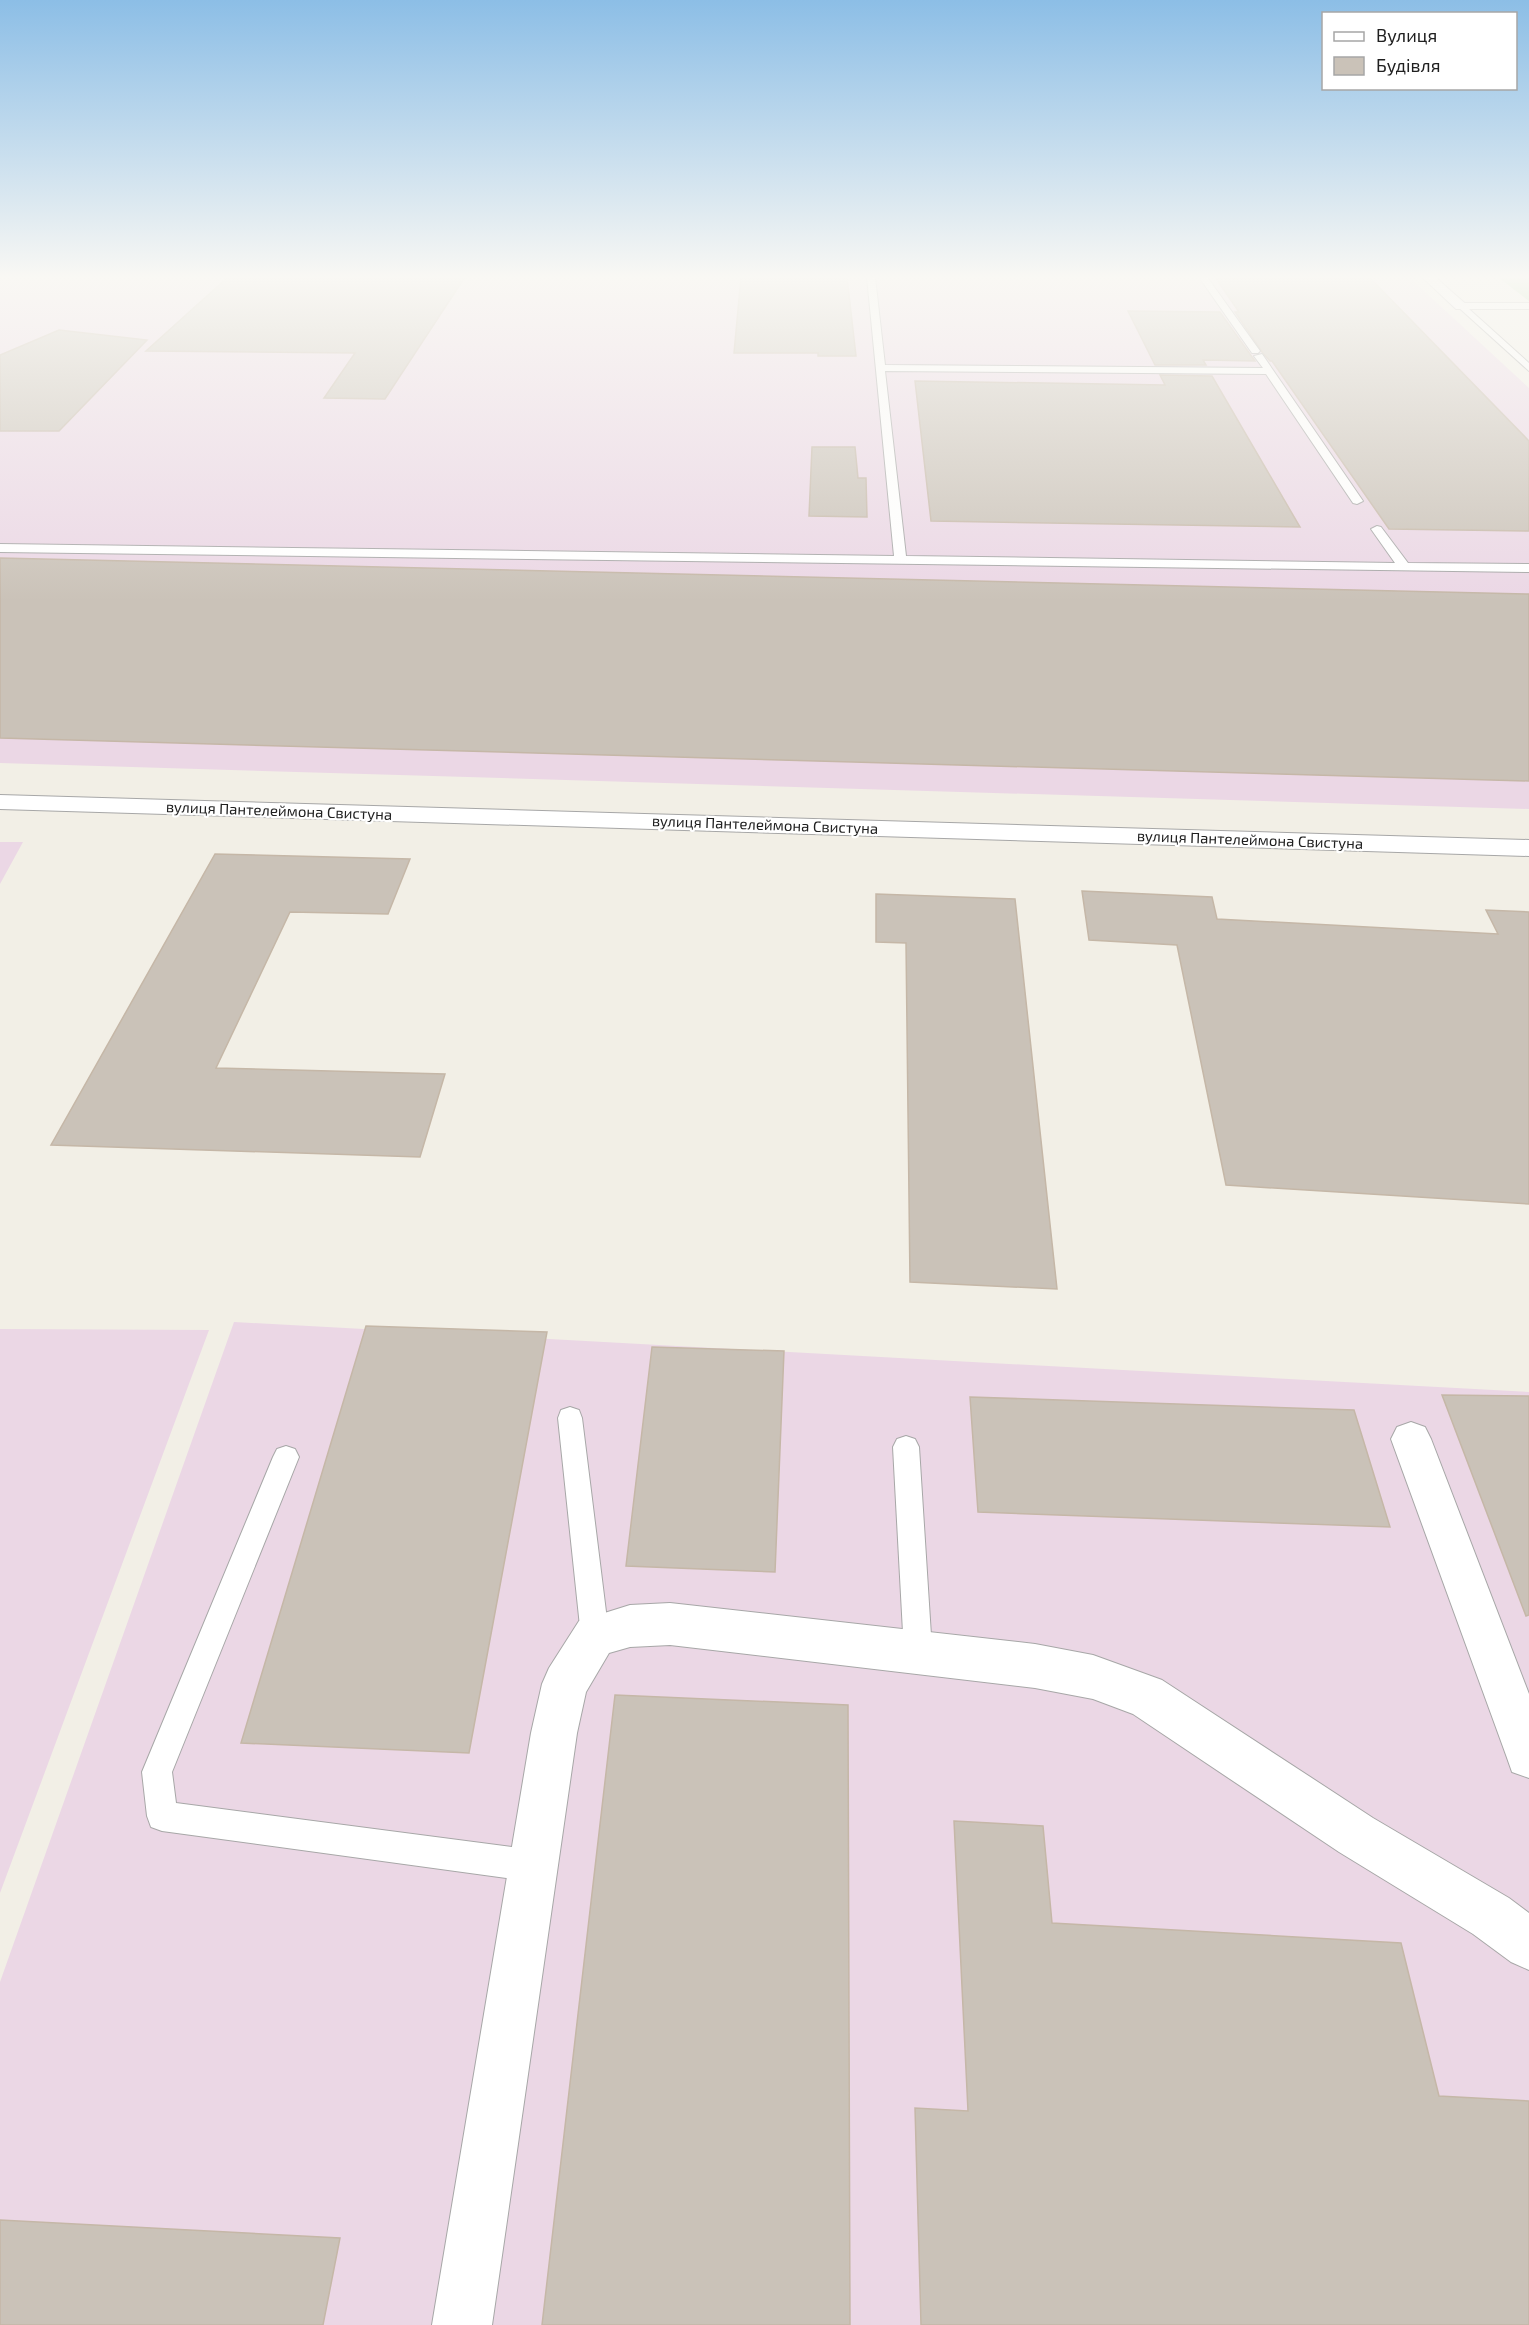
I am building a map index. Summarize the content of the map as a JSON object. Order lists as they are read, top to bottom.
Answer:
{
  "streets": {
    "street": ["вулиця Пантелеймона Свистуна"]
  },
  "legend": ["Вулиця", "Будівля"]
}
